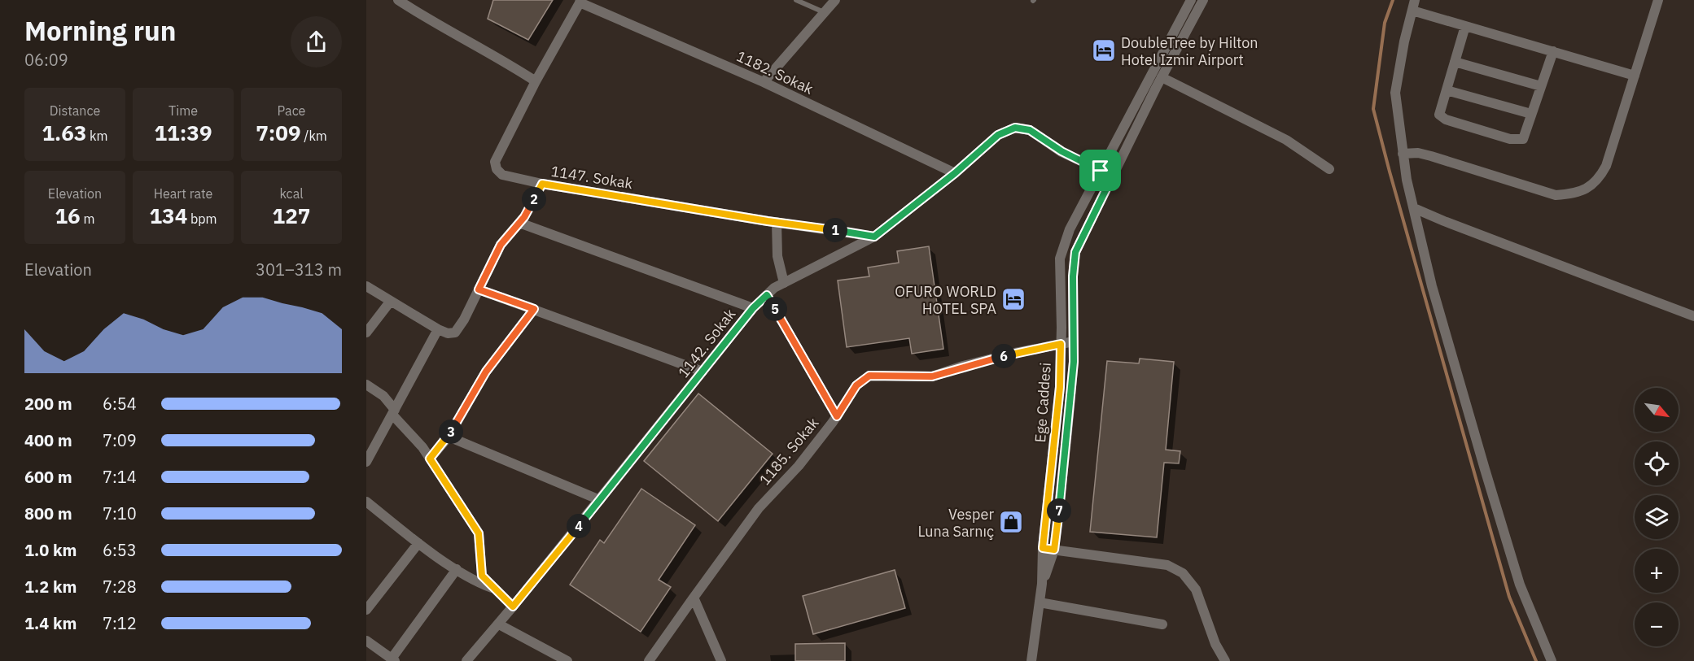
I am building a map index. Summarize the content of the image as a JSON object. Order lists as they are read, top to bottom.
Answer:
{
  "streets": {
    "street": [
      "1182. Sokak",
      "1147. Sokak",
      "1142. Sokak",
      "Ege Caddesi",
      "1185. Sokak"
    ]
  },
  "crossings": [
    ["1182. Sokak", "1147. Sokak"],
    ["1182. Sokak", "1142. Sokak"],
    ["1147. Sokak", "1142. Sokak"],
    ["1142. Sokak", "Ege Caddesi"],
    ["Ege Caddesi", "1185. Sokak"]
  ],
  "places": {
    "hotel": ["DoubleTree by Hilton Hotel Izmir Airport", "OFURO WORLD HOTEL SPA"],
    "shop": ["Vesper Luna Sarnıç"]
  },
  "north": "bottom right",
  "page": {
    "heading": ["Morning run", "06:09"],
    "stats": [
      ["Distance", "1.63 km"],
      ["Time", "11:39"],
      ["Pace", "7:09 /km"],
      ["Elevation", "16 m"],
      ["Heart rate", "134 bpm"],
      ["kcal", "127"]
    ],
    "pins": [
      "2",
      "1",
      "5",
      "6",
      "3",
      "7",
      "4"
    ],
    "chart": ["Elevation", "301–313 m"],
    "list": [
      {
        "name": "200 m",
        "note": "6:54"
      },
      {
        "name": "400 m",
        "note": "7:09"
      },
      {
        "name": "600 m",
        "note": "7:14"
      },
      {
        "name": "800 m",
        "note": "7:10"
      },
      {
        "name": "1.0 km",
        "note": "6:53"
      },
      {
        "name": "1.2 km",
        "note": "7:28"
      },
      {
        "name": "1.4 km",
        "note": "7:12"
      }
    ],
    "map_buttons": ["+", "−"]
  }
}
